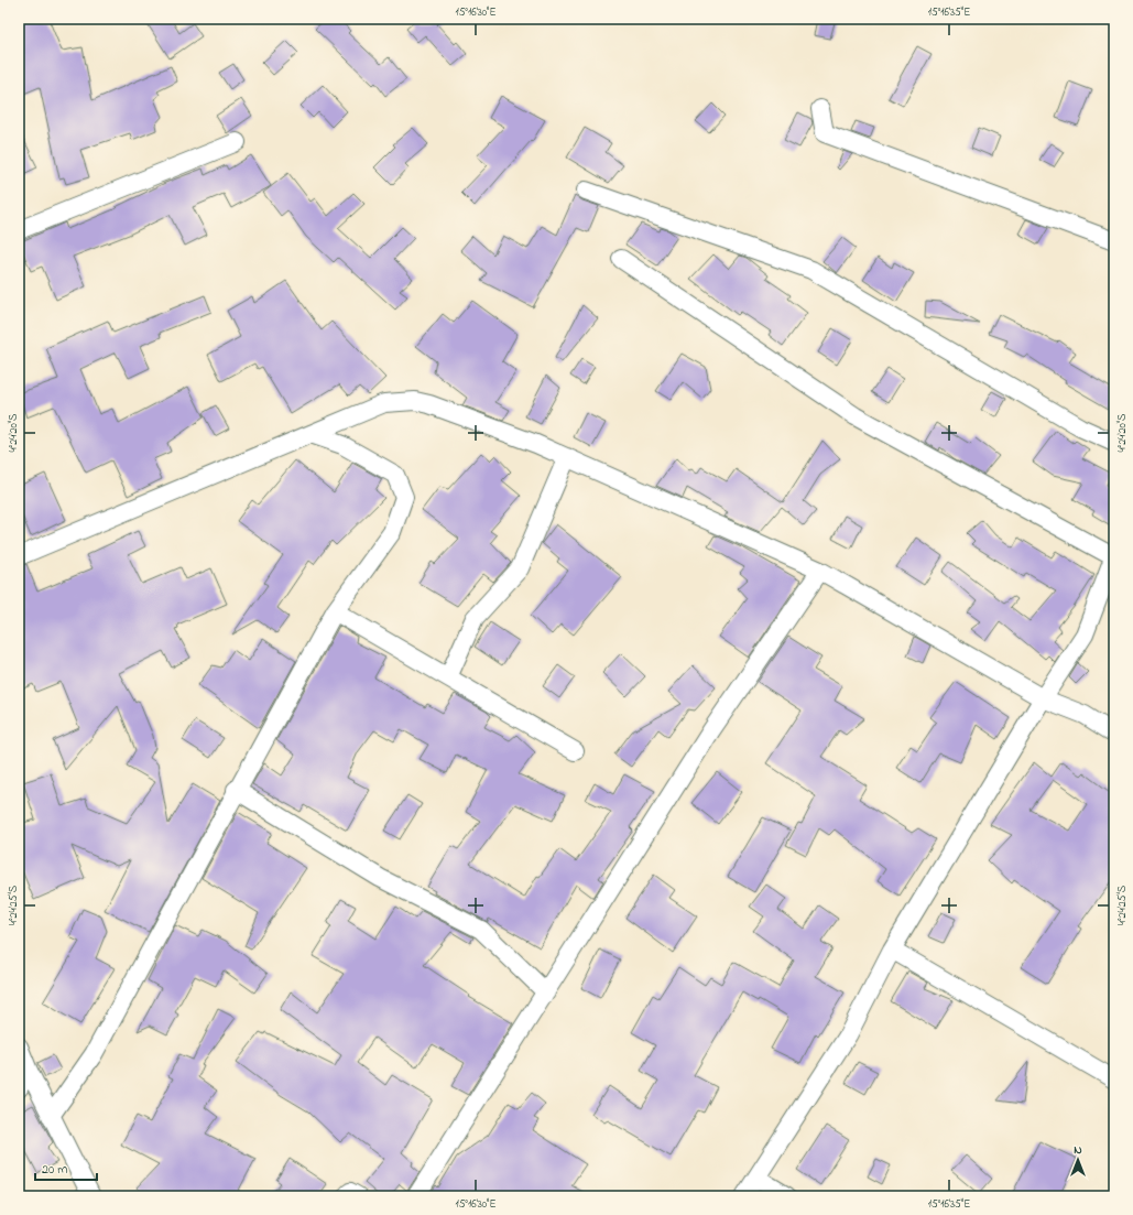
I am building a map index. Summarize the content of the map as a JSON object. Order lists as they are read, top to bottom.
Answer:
{
  "scale_bar": "20 m",
  "north": "top",
  "coordinates": [
    "15°16'30\"E",
    "15°16'35\"E",
    "4°24'20\"S",
    "4°24'25\"S"
  ]
}
